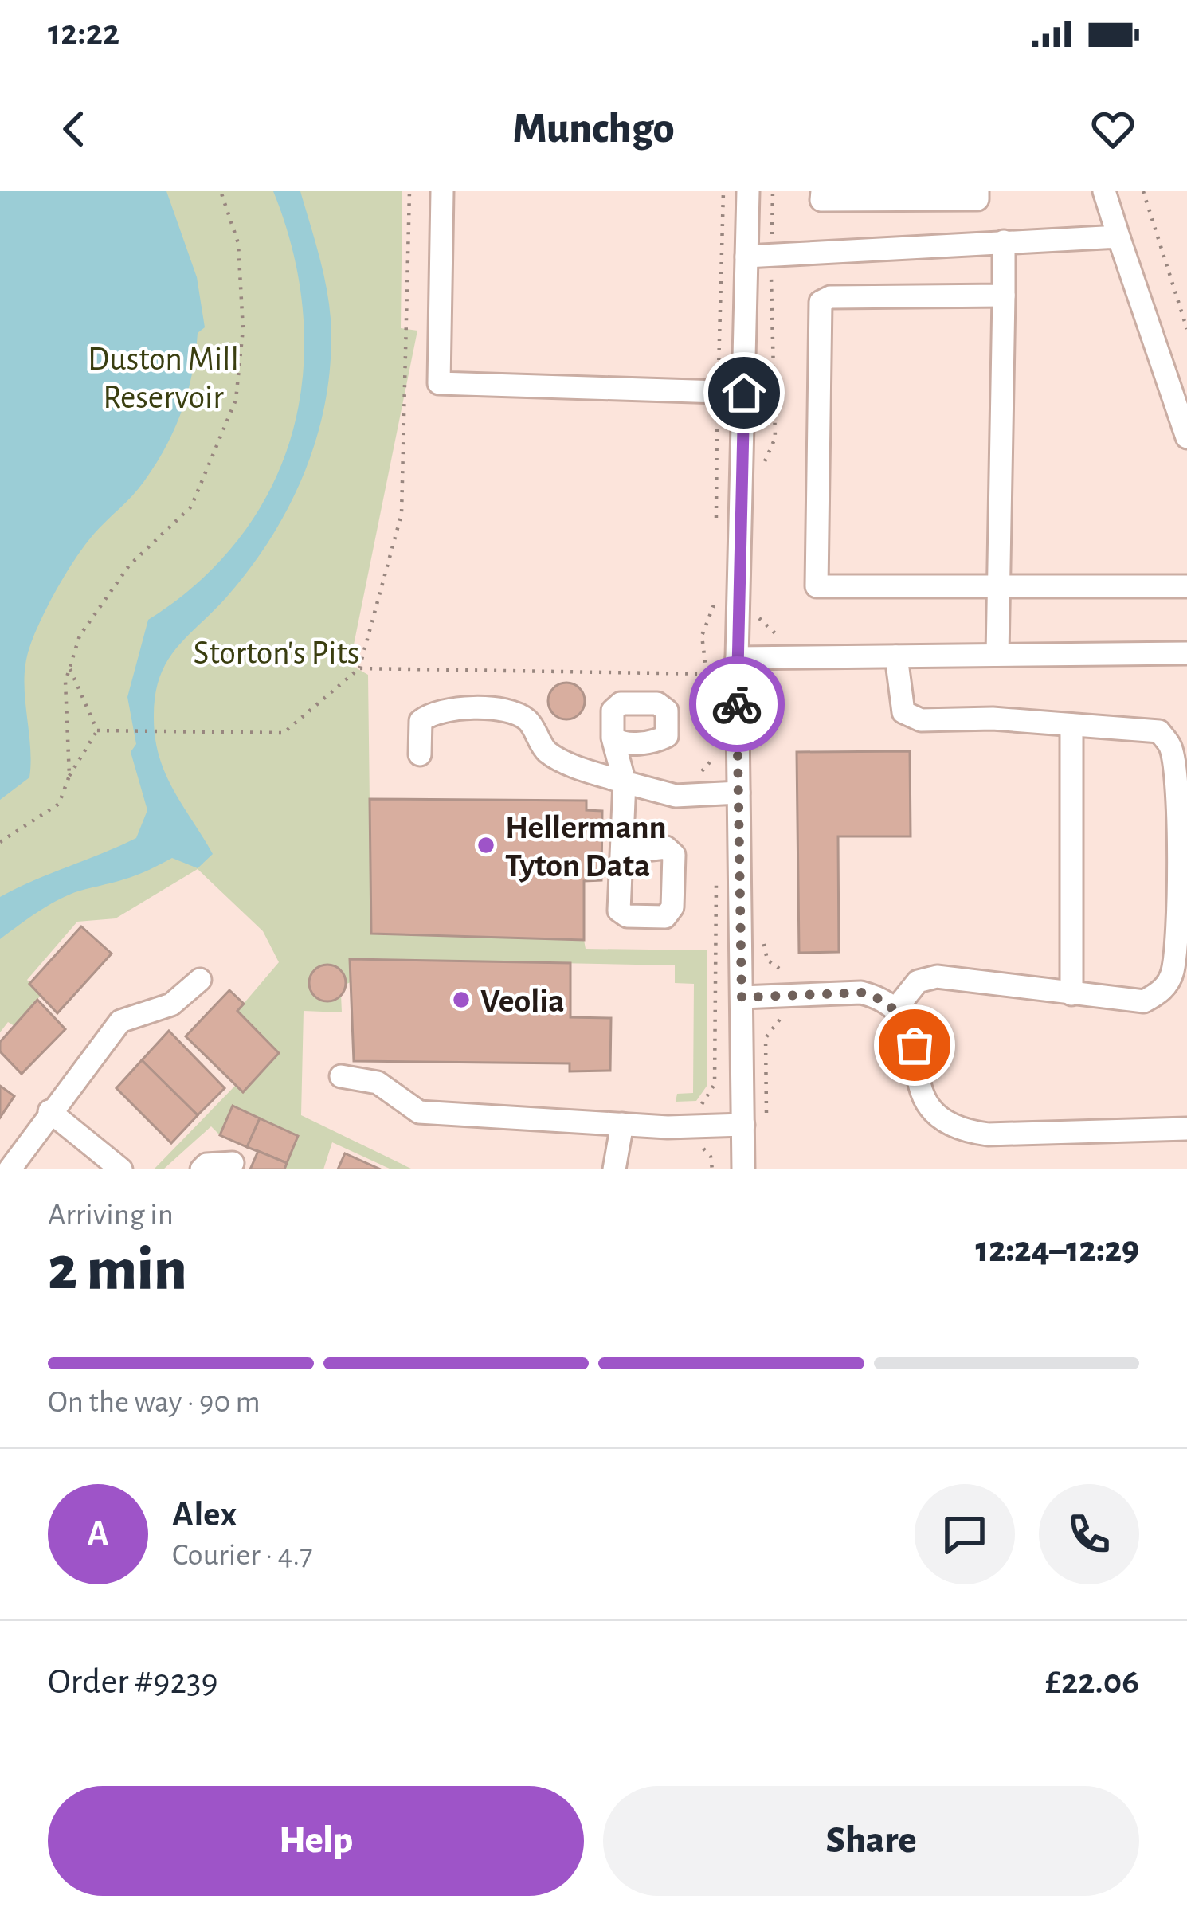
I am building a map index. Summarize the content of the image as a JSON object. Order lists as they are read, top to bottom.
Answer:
{
  "parks": ["Duston Mill Reservoir", "Storton's Pits"],
  "places": ["Hellermann Tyton Data", "Veolia"],
  "page": {
    "status": "12:22",
    "header": "Munchgo",
    "heading": ["2 min", "Arriving in", "12:24–12:29"],
    "panel": [
      "Alex",
      "Courier · 4.7",
      "Order #9239",
      "£22.06"
    ],
    "bar": "On the way · 90 m",
    "round": "A",
    "buttons": ["Help", "Share"]
  }
}
